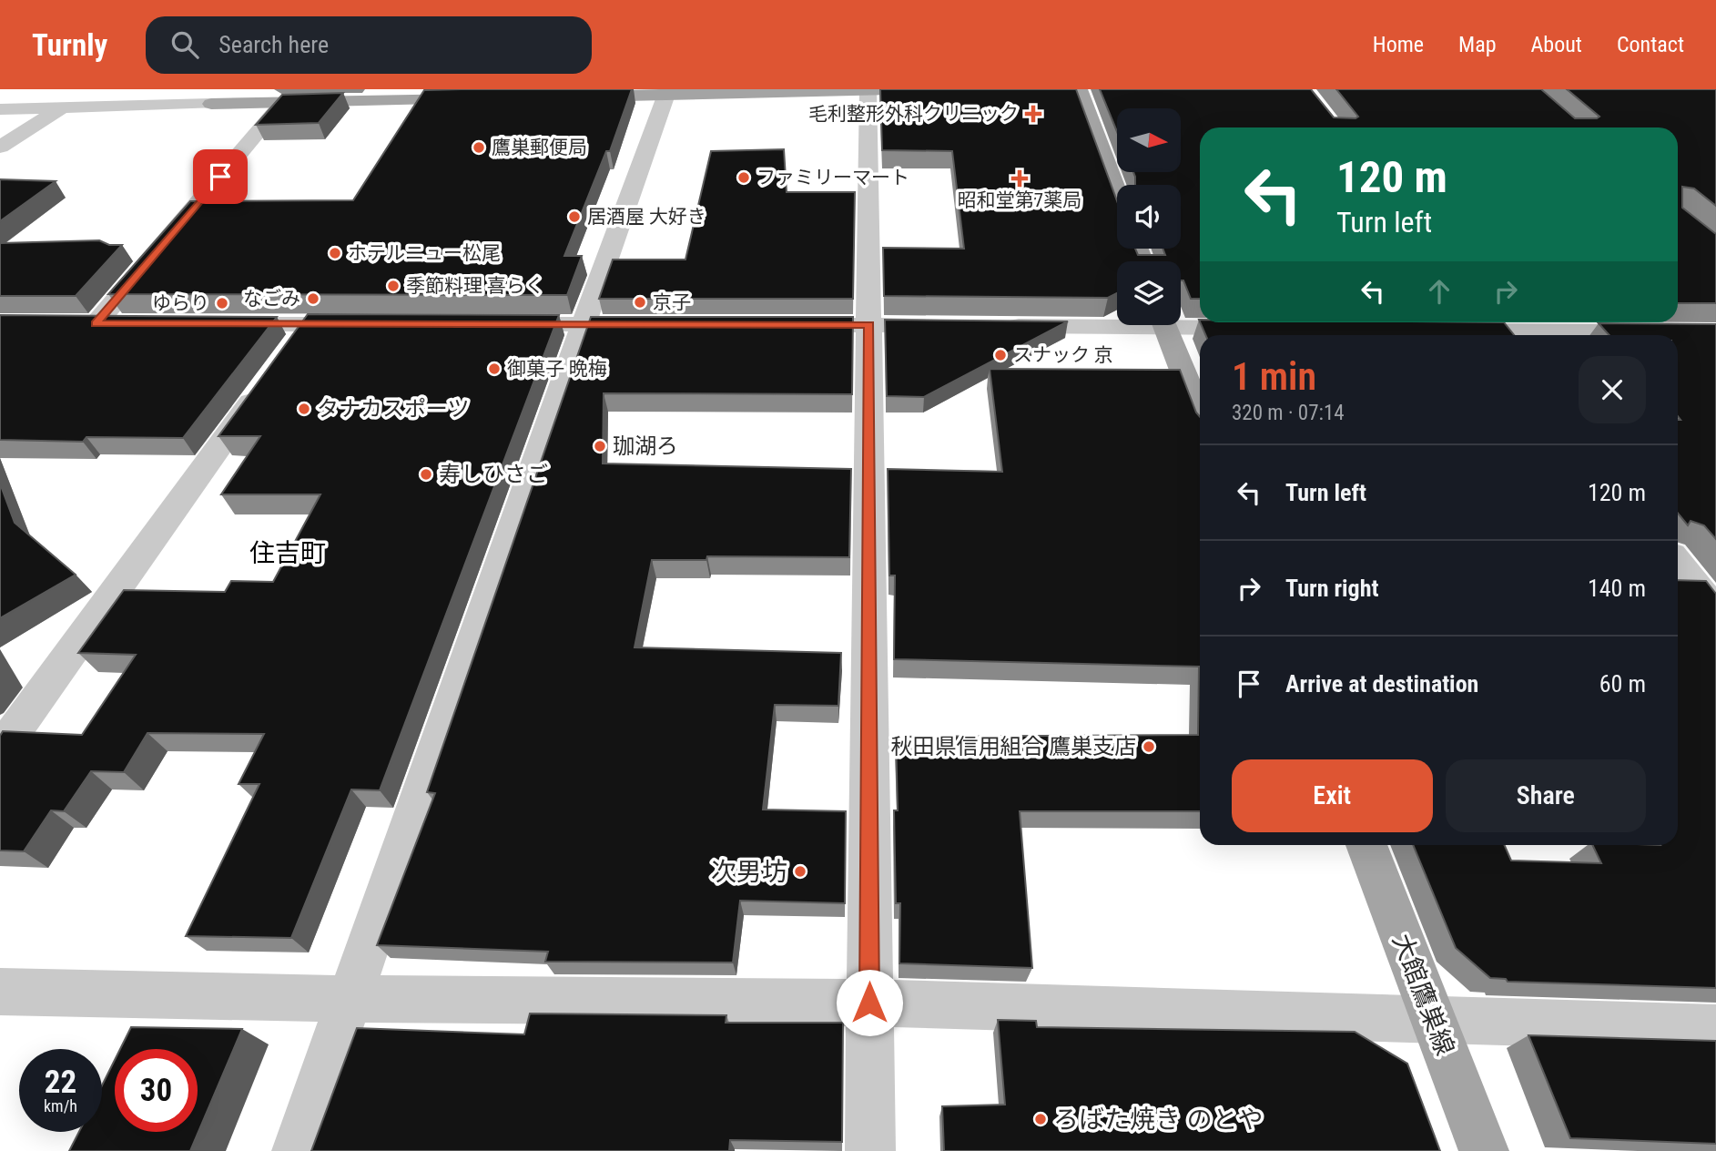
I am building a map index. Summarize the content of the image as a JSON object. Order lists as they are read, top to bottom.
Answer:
{
  "streets": {
    "main road": ["大館鷹巣線"]
  },
  "districts": ["住吉町"],
  "places": {
    "health": ["毛利整形外科クリニック", "昭和堂第7薬局"],
    "other": [
      "鷹巣郵便局",
      "ファミリーマート",
      "居酒屋 大好き",
      "ホテルニュー松尾",
      "季節料理 喜らく",
      "なごみ",
      "京子",
      "ゆらり",
      "スナック 京",
      "御菓子 晩梅",
      "タナカスポーツ",
      "珈湖ろ",
      "寿しひさご",
      "秋田県信用組合 鷹巣支店",
      "次男坊",
      "ろばた焼き のとや"
    ]
  },
  "north": "right",
  "page": {
    "header": "Turnly",
    "search": "Search here",
    "nav": [
      "Home",
      "Map",
      "About",
      "Contact"
    ],
    "turn": ["120 m", "Turn left"],
    "heading": ["1 min", "320 m · 07:14"],
    "list": [
      {
        "name": "Turn left",
        "value": "120 m"
      },
      {
        "name": "Turn right",
        "value": "140 m"
      },
      {
        "name": "Arrive at destination",
        "value": "60 m"
      }
    ],
    "buttons": ["Exit", "Share"],
    "speed": "22 km/h",
    "limit": "30"
  }
}
